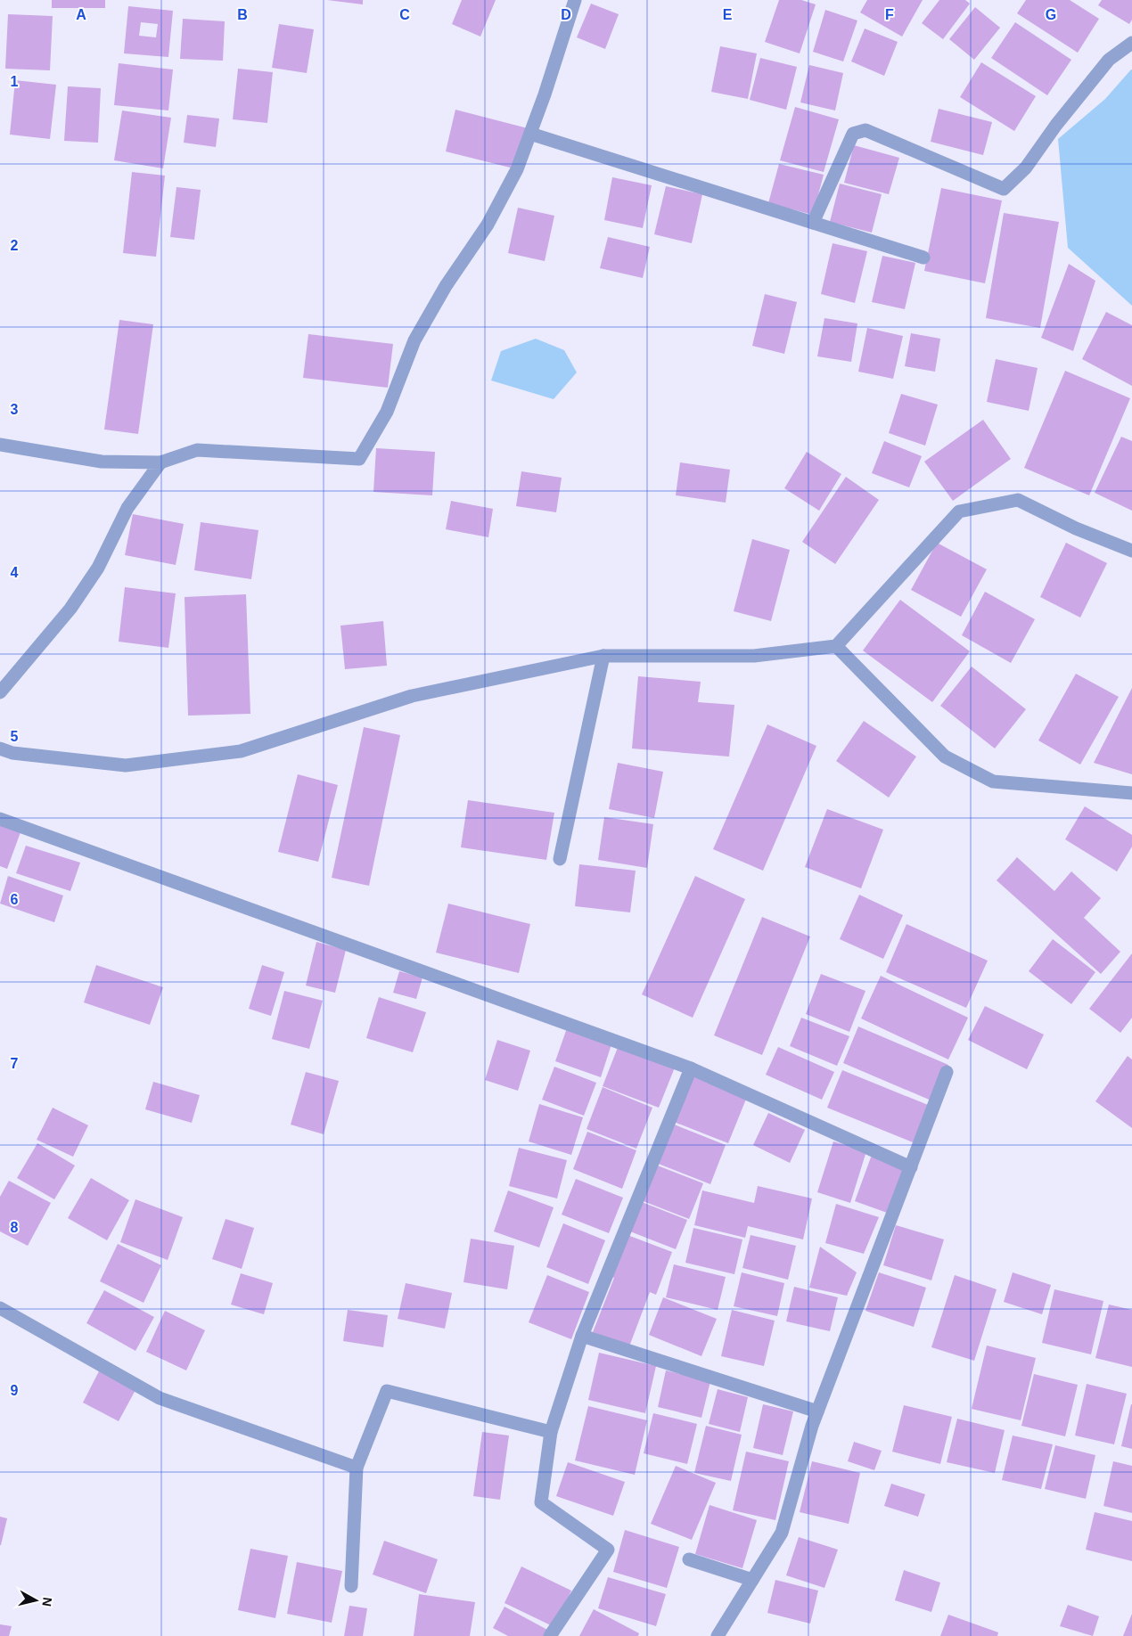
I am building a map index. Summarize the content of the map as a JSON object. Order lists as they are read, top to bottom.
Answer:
{
  "north": "right",
  "grid": {
    "columns": [
      "A",
      "B",
      "C",
      "D",
      "E",
      "F",
      "G"
    ],
    "rows": [
      "1",
      "2",
      "3",
      "4",
      "5",
      "6",
      "7",
      "8",
      "9"
    ]
  }
}
